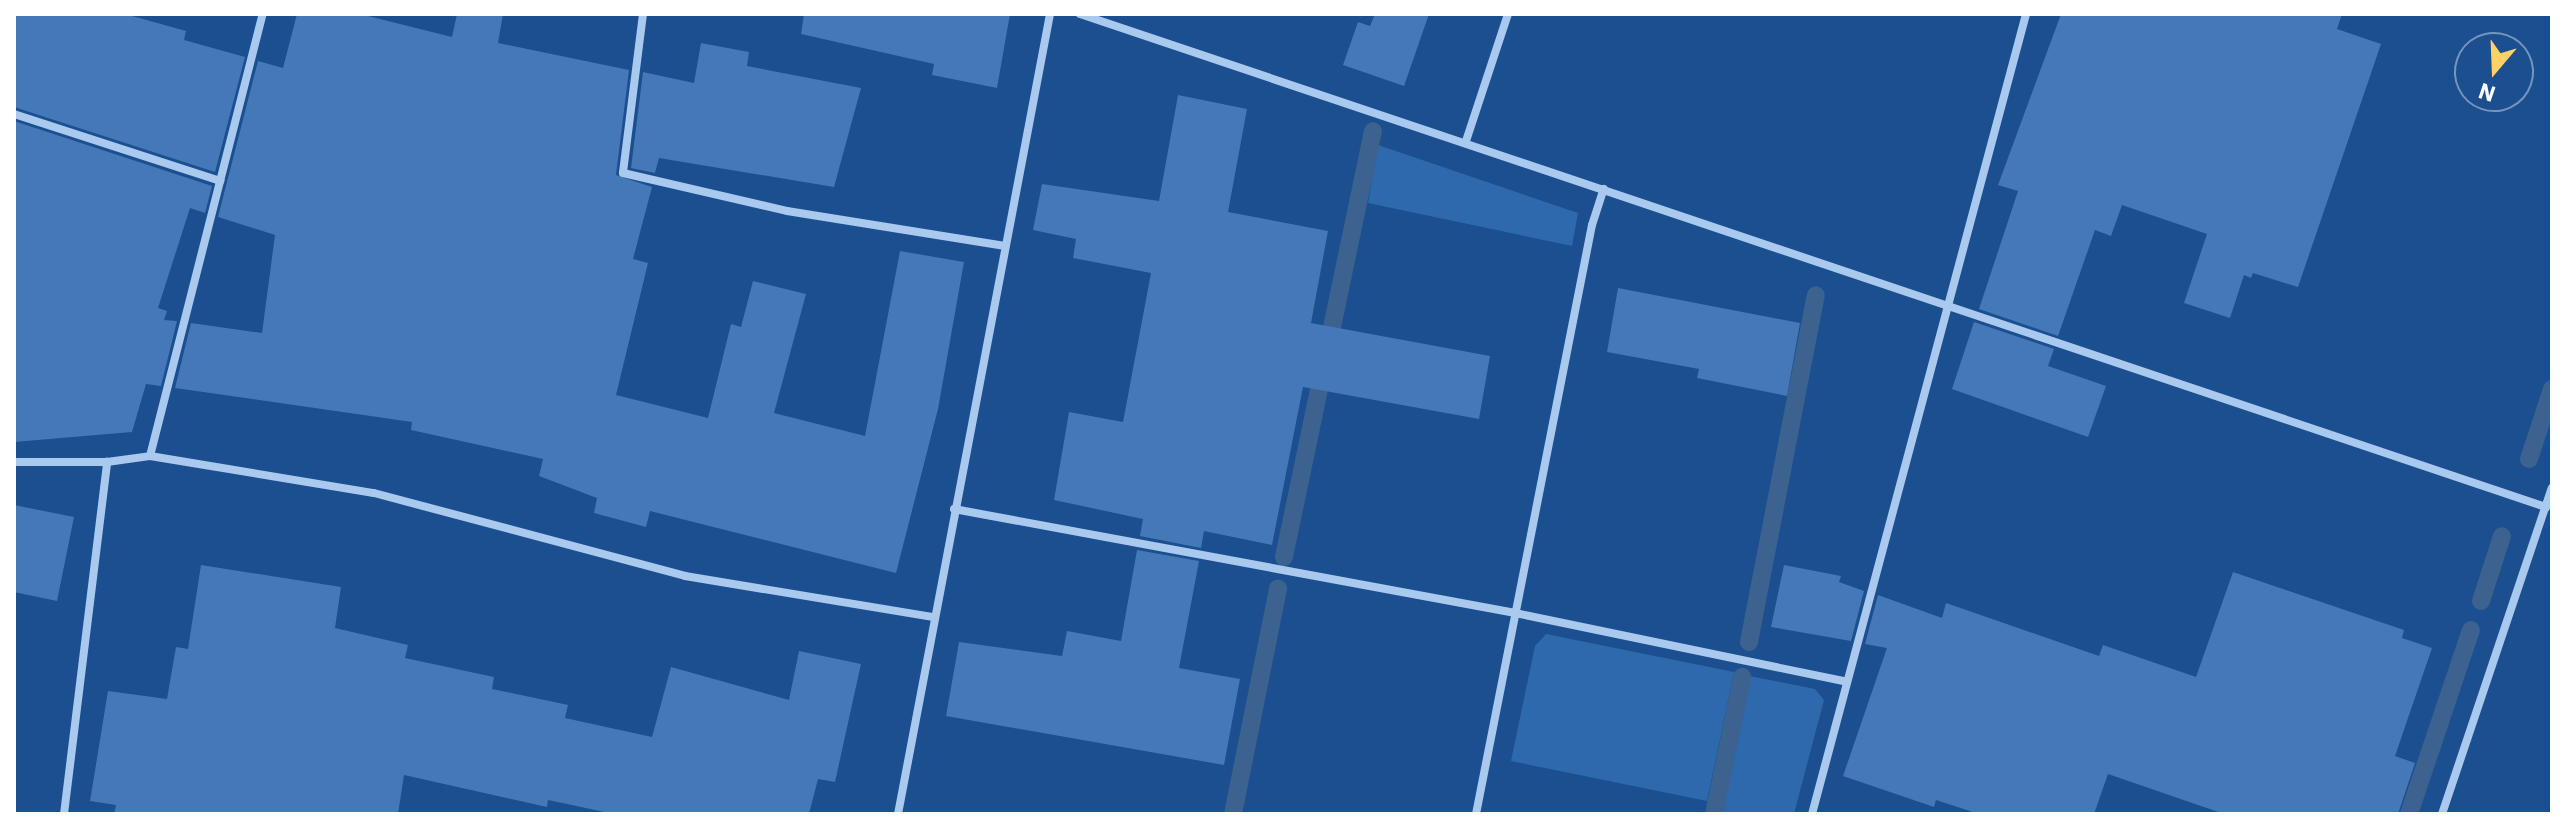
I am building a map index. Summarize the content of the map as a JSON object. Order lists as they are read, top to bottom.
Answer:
{
  "north": "bottom"
}
